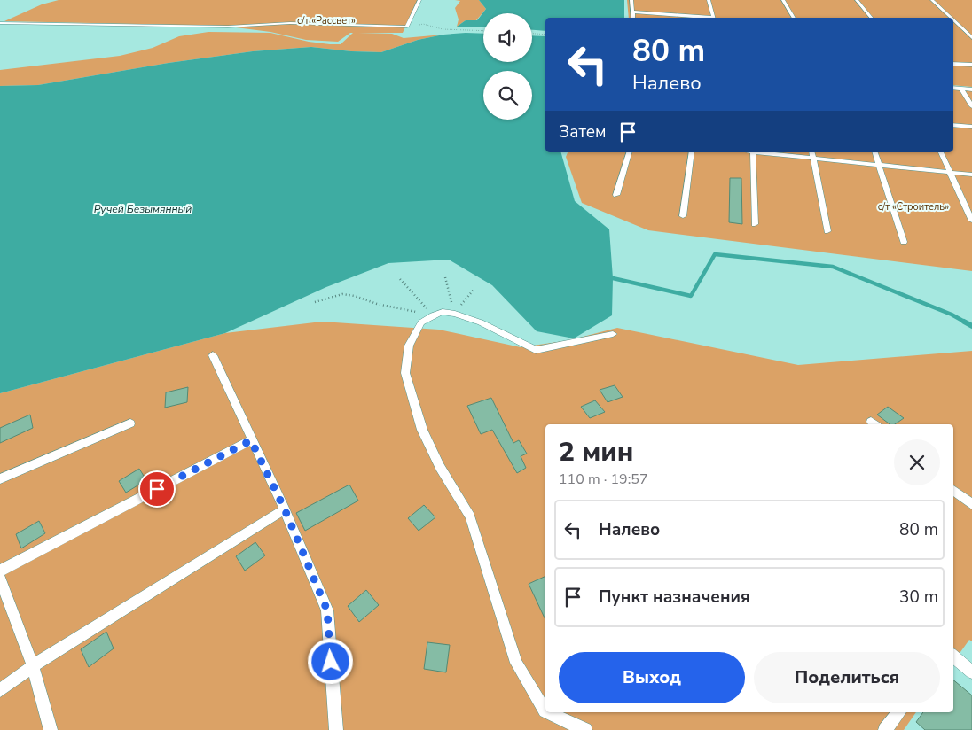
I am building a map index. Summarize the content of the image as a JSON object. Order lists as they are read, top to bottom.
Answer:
{
  "water": ["Ручей Безымянный"],
  "parks": ["с/т «Рассвет»", "с/т «Строитель»"],
  "page": {
    "turn": ["80 m", "Налево"],
    "then": "Затем",
    "heading": ["2 мин", "110 m · 19:57"],
    "list": [
      {
        "name": "Налево",
        "value": "80 m"
      },
      {
        "name": "Пункт назначения",
        "value": "30 m"
      }
    ],
    "buttons": ["Выход", "Поделиться"]
  }
}
